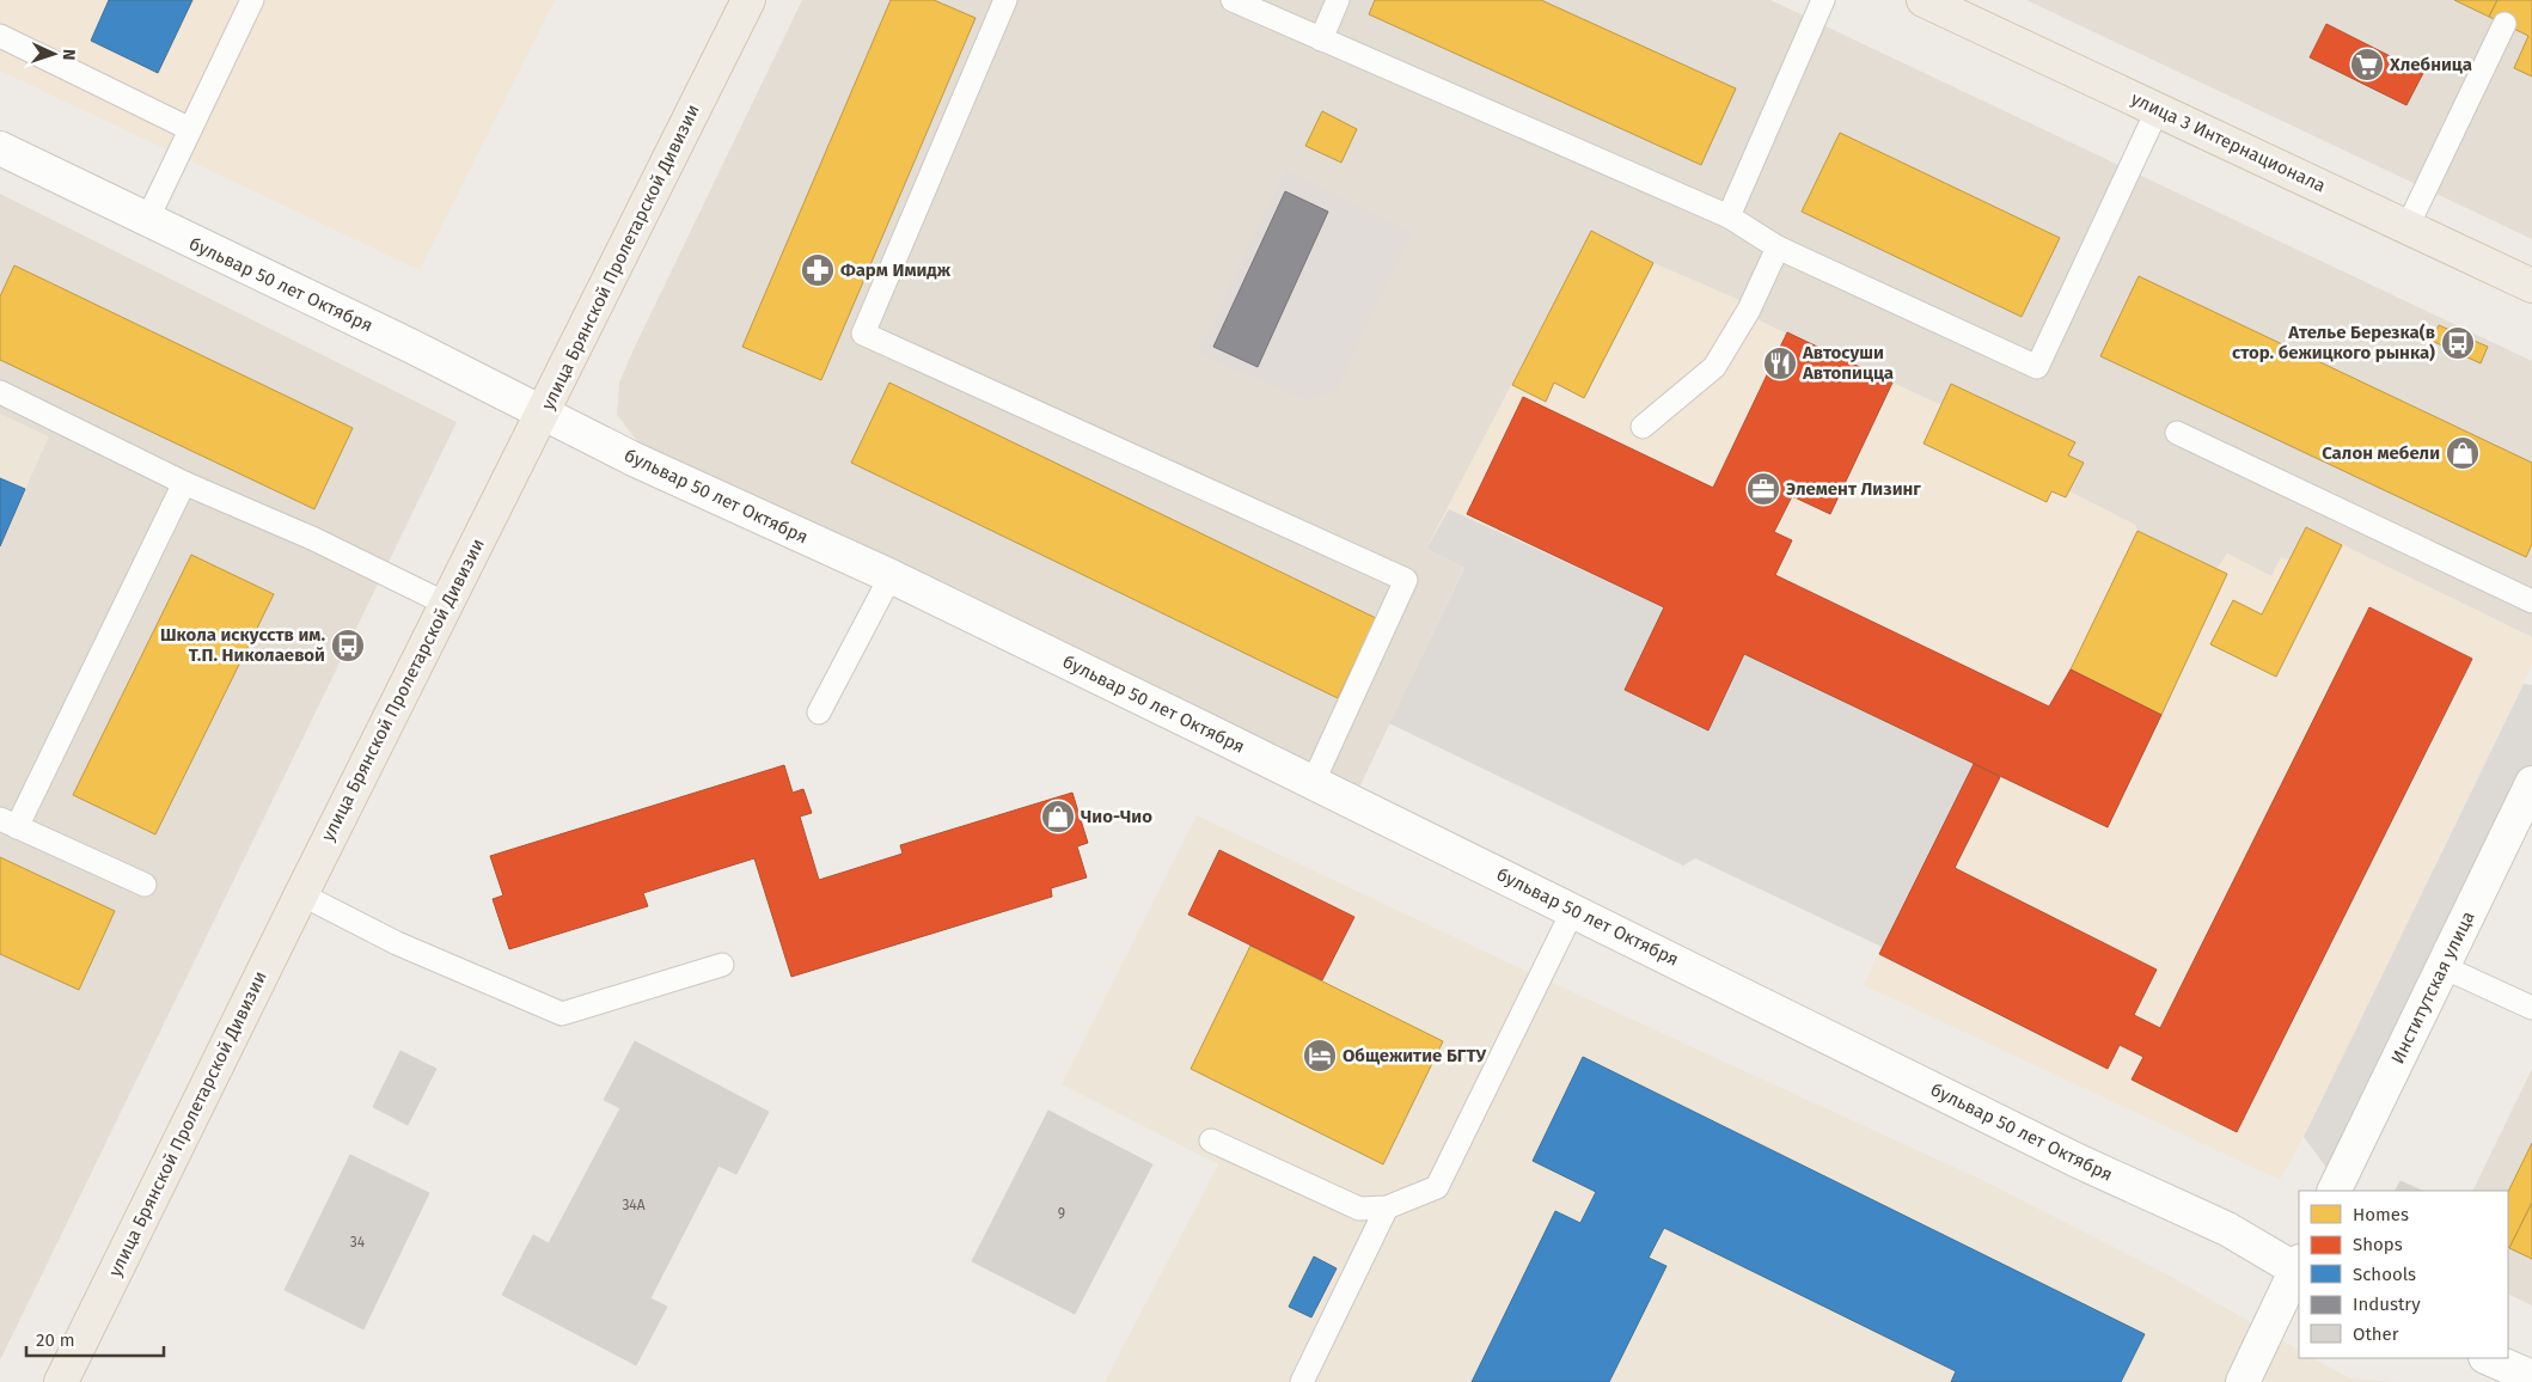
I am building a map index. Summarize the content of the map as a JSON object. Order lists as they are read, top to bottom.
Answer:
{
  "streets": {
    "main road": ["улица 3 Интернационала", "улица Брянской Пролетарской Дивизии"],
    "street": ["бульвар 50 лет Октября", "Институтская улица"]
  },
  "crossings": [
    ["улица Брянской Пролетарской Дивизии", "бульвар 50 лет Октября"]
  ],
  "places": {
    "supermarket": ["Хлебница"],
    "pharmacy": ["Фарм Имидж"],
    "bus stop": ["Ателье Березка(в стор. бежицкого рынка)", "Школа искусств им. Т.П. Николаевой"],
    "restaurant": ["Автосуши Автопицца"],
    "shop": ["Салон мебели", "Чио-Чио"],
    "office": ["Элемент Лизинг"],
    "hotel": ["Общежитие БГТУ"]
  },
  "house_numbers": ["34А", "9", "34"],
  "legend": [
    "Homes",
    "Shops",
    "Schools",
    "Industry",
    "Other"
  ],
  "scale_bar": "20 m",
  "north": "right"
}
